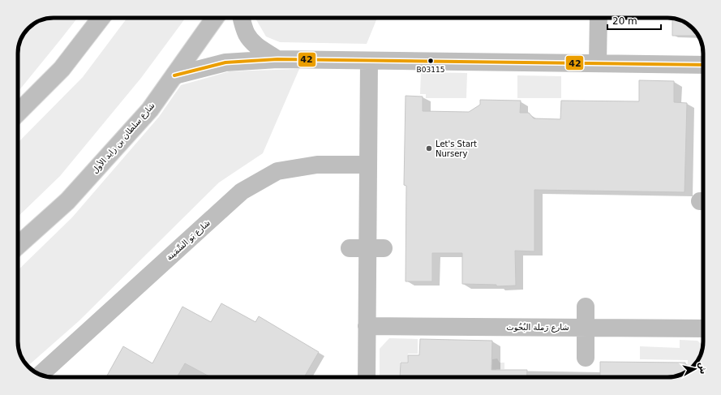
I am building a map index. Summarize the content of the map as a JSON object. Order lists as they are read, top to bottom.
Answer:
{
  "streets": {
    "street": ["شارع سلطان بن زايد الأول", "شارع يَو السِّمَينة", "شارع رَملة البُحُوث"]
  },
  "places": ["B03115", "Let's Start Nursery"],
  "lines": ["transit line 42"],
  "scale_bar": "20 m",
  "north": "right"
}
